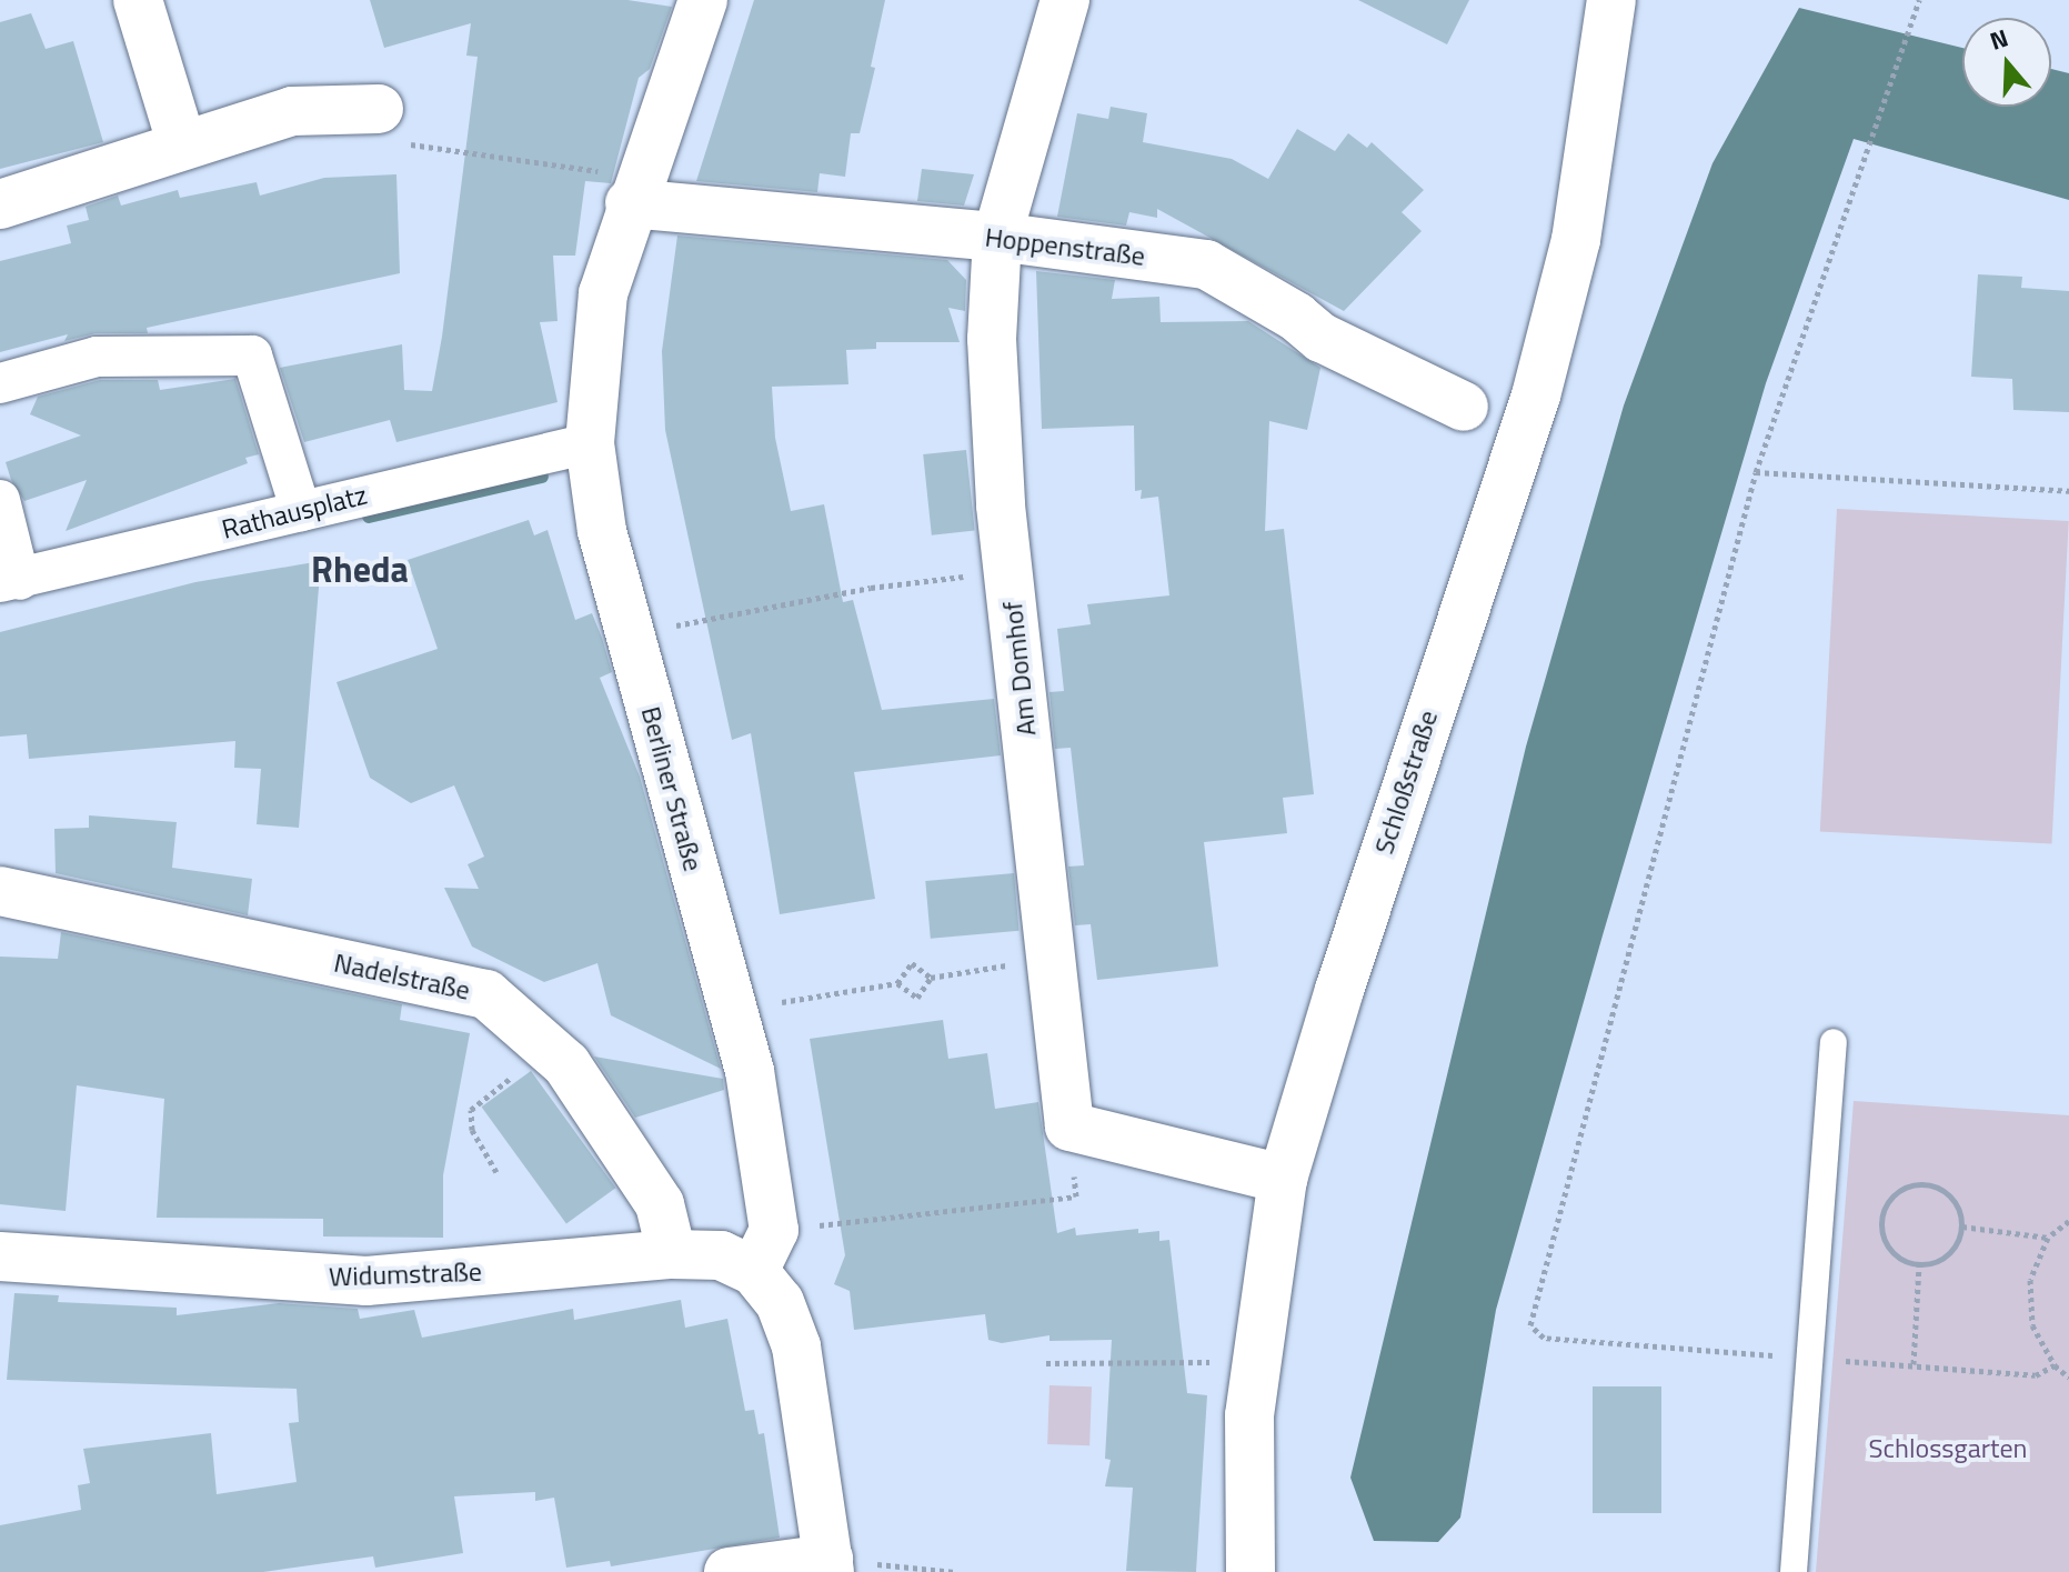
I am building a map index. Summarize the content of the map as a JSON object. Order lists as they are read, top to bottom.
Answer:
{
  "streets": {
    "street": [
      "Hoppenstraße",
      "Rathausplatz",
      "Am Domhof",
      "Schloßstraße",
      "Berliner Straße",
      "Nadelstraße",
      "Widumstraße"
    ]
  },
  "crossings": [
    ["Hoppenstraße", "Am Domhof"],
    ["Hoppenstraße", "Berliner Straße"],
    ["Rathausplatz", "Berliner Straße"],
    ["Berliner Straße", "Widumstraße"],
    ["Nadelstraße", "Widumstraße"]
  ],
  "districts": ["Rheda"],
  "parks": ["Schlossgarten"],
  "north": "top"
}
